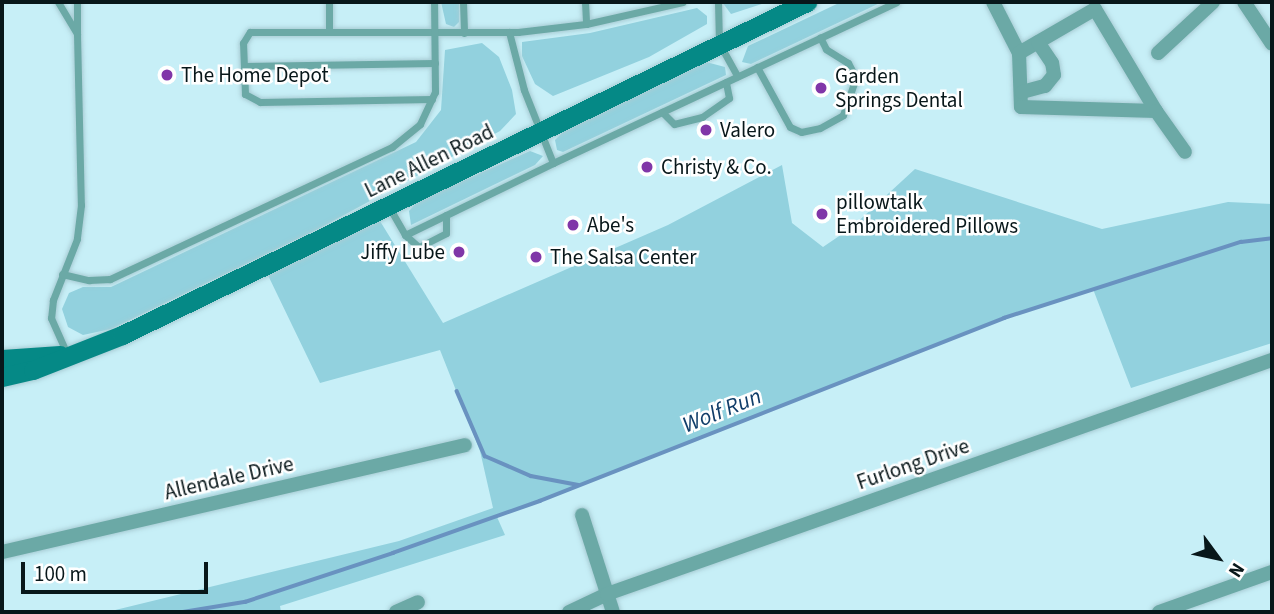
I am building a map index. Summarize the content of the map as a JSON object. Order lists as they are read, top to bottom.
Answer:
{
  "streets": {
    "main road": ["Lane Allen Road"],
    "street": ["Furlong Drive", "Allendale Drive"]
  },
  "water": ["Wolf Run"],
  "places": [
    "The Home Depot",
    "Garden Springs Dental",
    "Valero",
    "Christy & Co.",
    "pillowtalk Embroidered Pillows",
    "Abe's",
    "Jiffy Lube",
    "The Salsa Center"
  ],
  "scale_bar": "100 m",
  "north": "bottom right"
}
